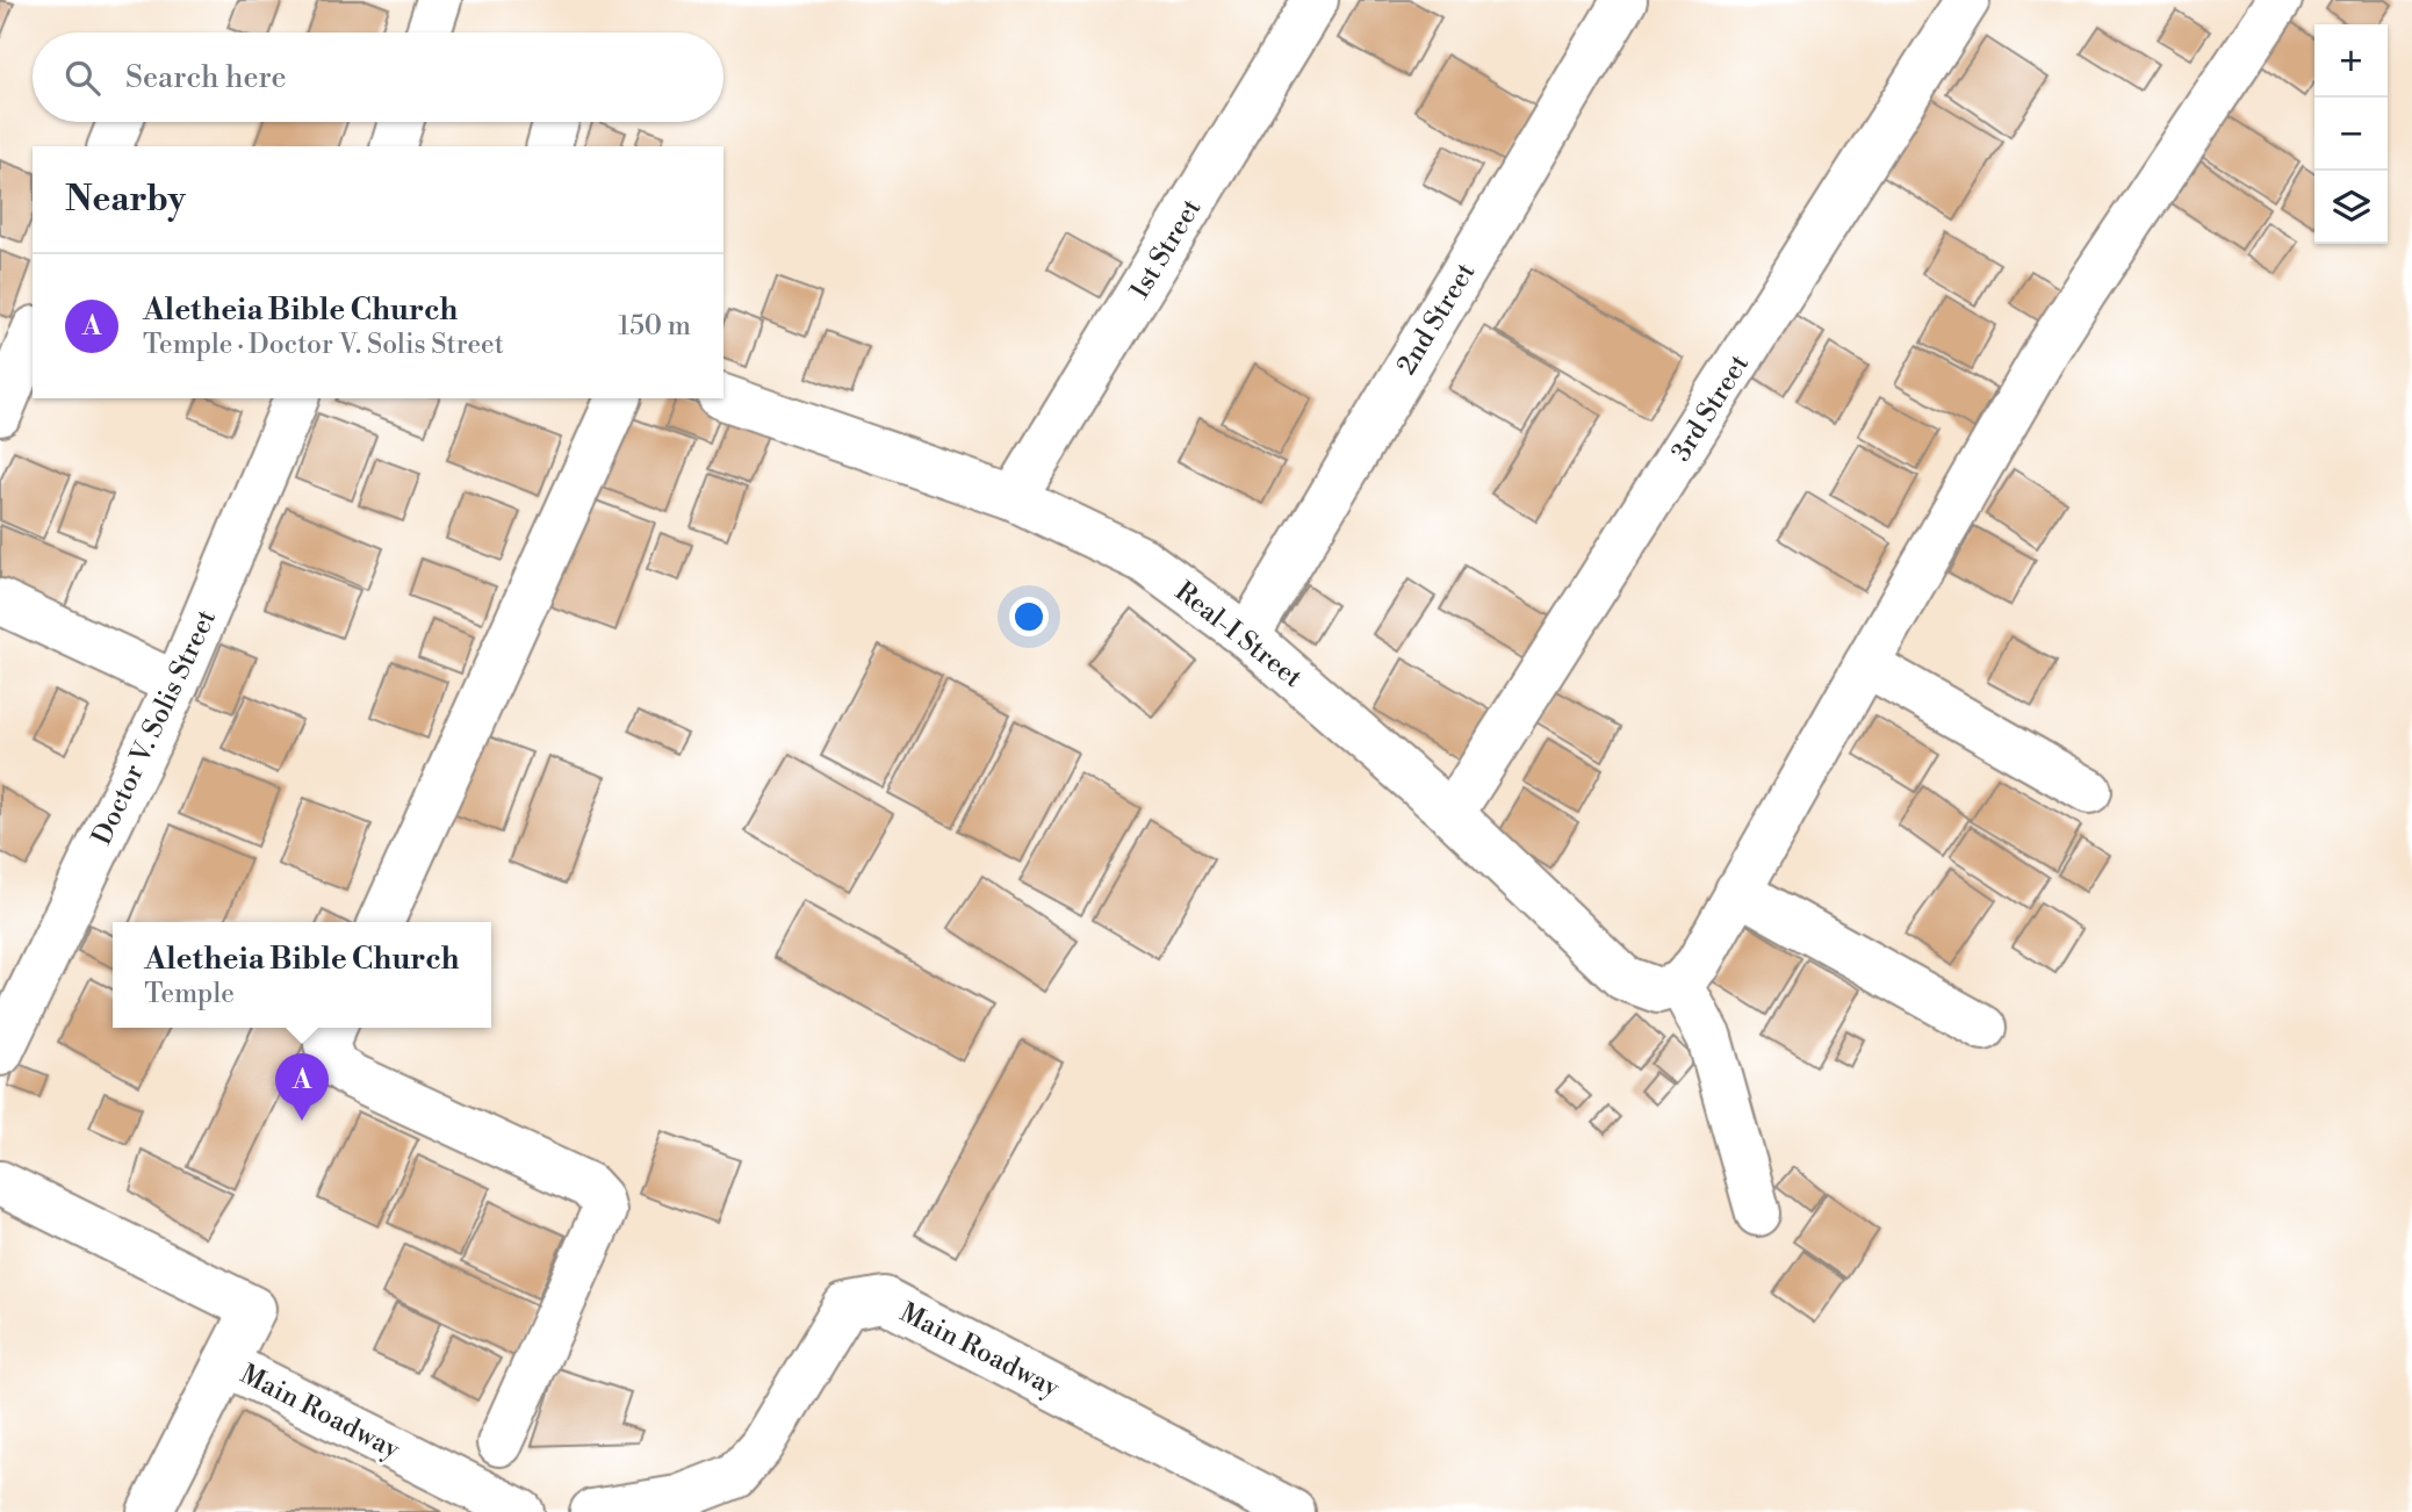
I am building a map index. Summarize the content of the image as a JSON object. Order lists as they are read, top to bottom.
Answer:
{
  "streets": {
    "street": [
      "1st Street",
      "2nd Street",
      "3rd Street",
      "Real-I Street",
      "Doctor V. Solis Street",
      "Main Roadway"
    ]
  },
  "crossings": [
    ["1st Street", "Real-I Street"],
    ["2nd Street", "Real-I Street"],
    ["3rd Street", "Real-I Street"]
  ],
  "page": {
    "map_buttons": ["+", "−"],
    "search": "Search here",
    "heading": "Nearby",
    "list": [
      {
        "mark": "A",
        "name": "Aletheia Bible Church",
        "note": "Temple · Doctor V. Solis Street",
        "value": "150 m"
      }
    ],
    "popup": ["Aletheia Bible Church", "Temple"],
    "pins": "A"
  }
}
